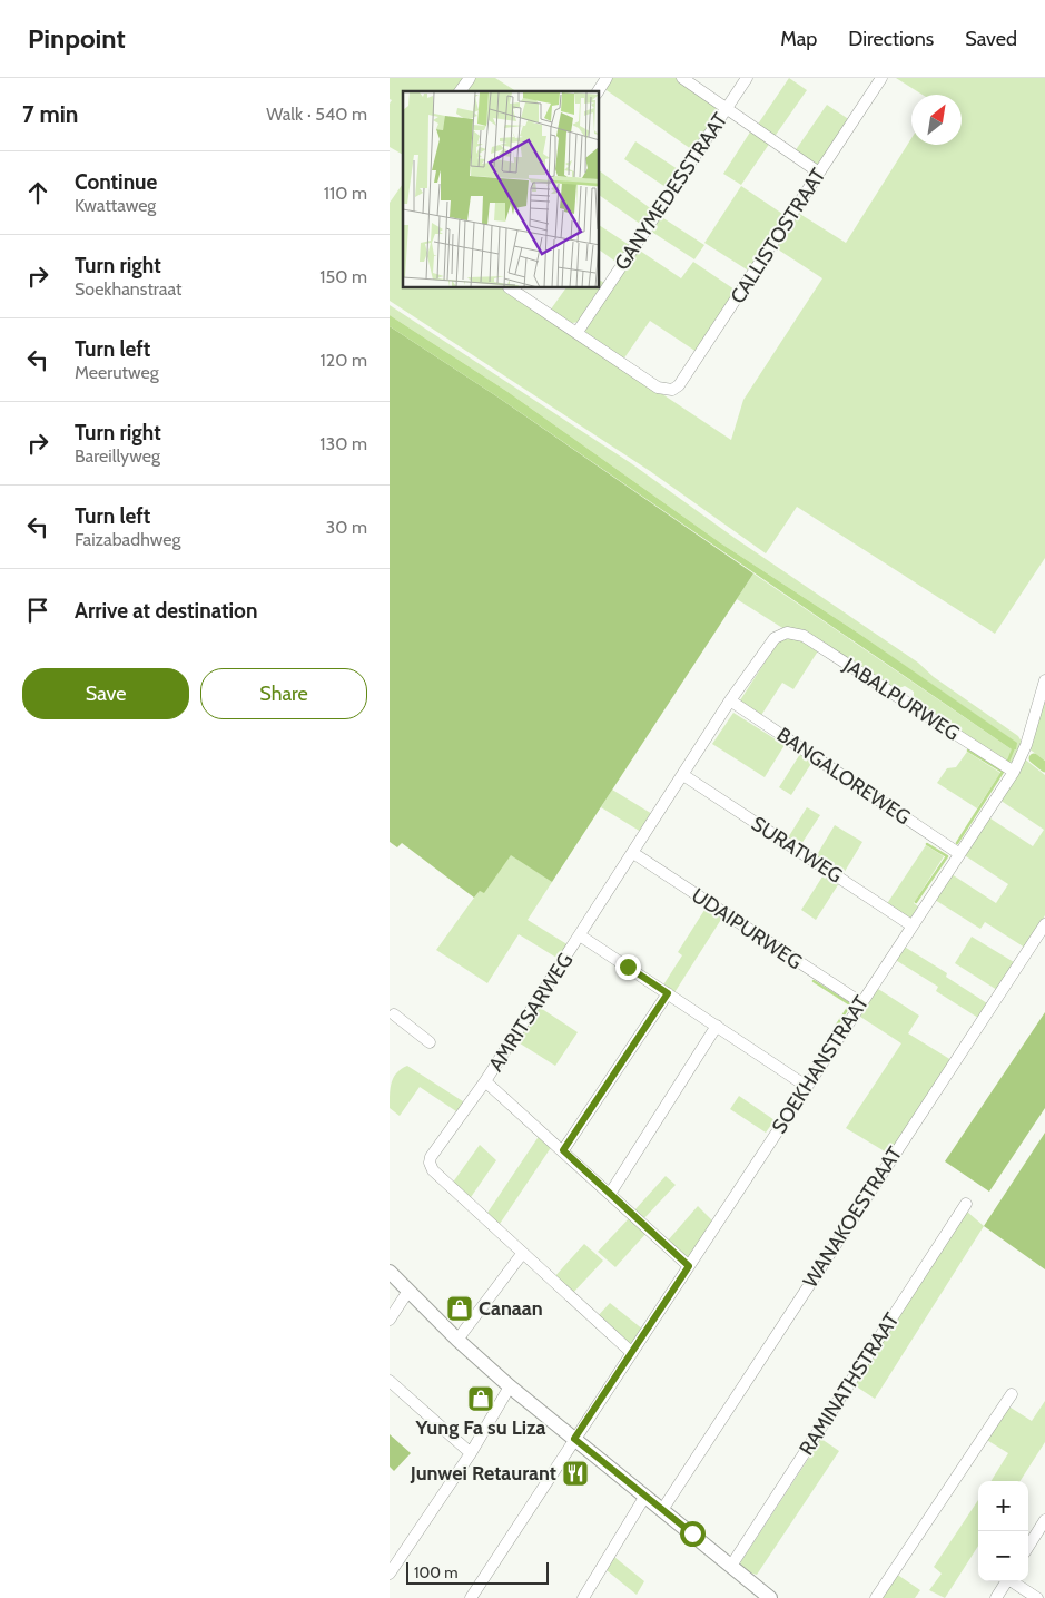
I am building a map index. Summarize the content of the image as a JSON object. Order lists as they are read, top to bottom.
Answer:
{
  "streets": {
    "street": [
      "GANYMEDESSTRAAT",
      "CALLISTOSTRAAT",
      "JABALPURWEG",
      "BANGALOREWEG",
      "SURATWEG",
      "UDAIPURWEG",
      "AMRITSARWEG",
      "SOEKHANSTRAAT",
      "WANAKOESTRAAT",
      "RAMINATHSTRAAT"
    ]
  },
  "crossings": [
    ["GANYMEDESSTRAAT", "CALLISTOSTRAAT"],
    ["JABALPURWEG", "AMRITSARWEG"],
    ["JABALPURWEG", "SOEKHANSTRAAT"],
    ["BANGALOREWEG", "AMRITSARWEG"],
    ["BANGALOREWEG", "SOEKHANSTRAAT"],
    ["SURATWEG", "AMRITSARWEG"],
    ["SURATWEG", "SOEKHANSTRAAT"],
    ["UDAIPURWEG", "AMRITSARWEG"],
    ["UDAIPURWEG", "SOEKHANSTRAAT"],
    ["AMRITSARWEG", "SOEKHANSTRAAT"]
  ],
  "places": {
    "shop": ["Canaan", "Yung Fa su Liza"],
    "restaurant": ["Junwei Retaurant"]
  },
  "scale_bar": "100 m",
  "north": "top right",
  "page": {
    "header": "Pinpoint",
    "nav": ["Map", "Directions", "Saved"],
    "heading": ["7 min", "Walk · 540 m"],
    "list": [
      ["Continue", "Kwattaweg", "110 m"],
      ["Turn right", "Soekhanstraat", "150 m"],
      ["Turn left", "Meerutweg", "120 m"],
      ["Turn right", "Bareillyweg", "130 m"],
      ["Turn left", "Faizabadhweg", "30 m"],
      "Arrive at destination"
    ],
    "buttons": ["Save", "Share"],
    "map_buttons": ["+", "−"],
    "scale": "100 m"
  }
}
